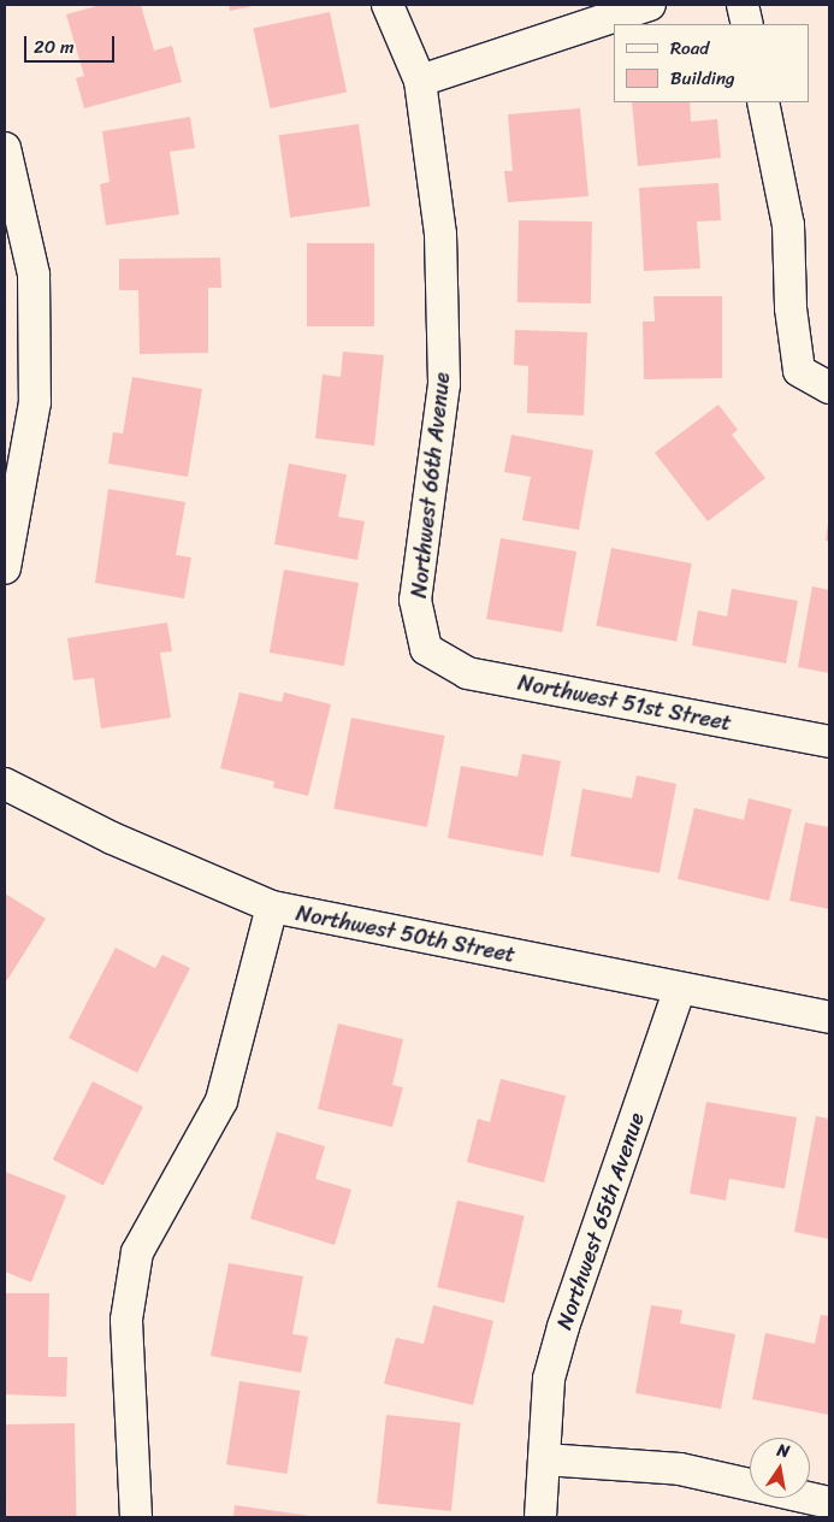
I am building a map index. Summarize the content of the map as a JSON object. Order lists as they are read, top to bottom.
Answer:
{
  "streets": {
    "street": [
      "Northwest 66th Avenue",
      "Northwest 51st Street",
      "Northwest 50th Street",
      "Northwest 65th Avenue"
    ]
  },
  "crossings": [
    ["Northwest 66th Avenue", "Northwest 51st Street"],
    ["Northwest 50th Street", "Northwest 65th Avenue"]
  ],
  "legend": ["Road", "Building"],
  "scale_bar": "20 m",
  "north": "top"
}
